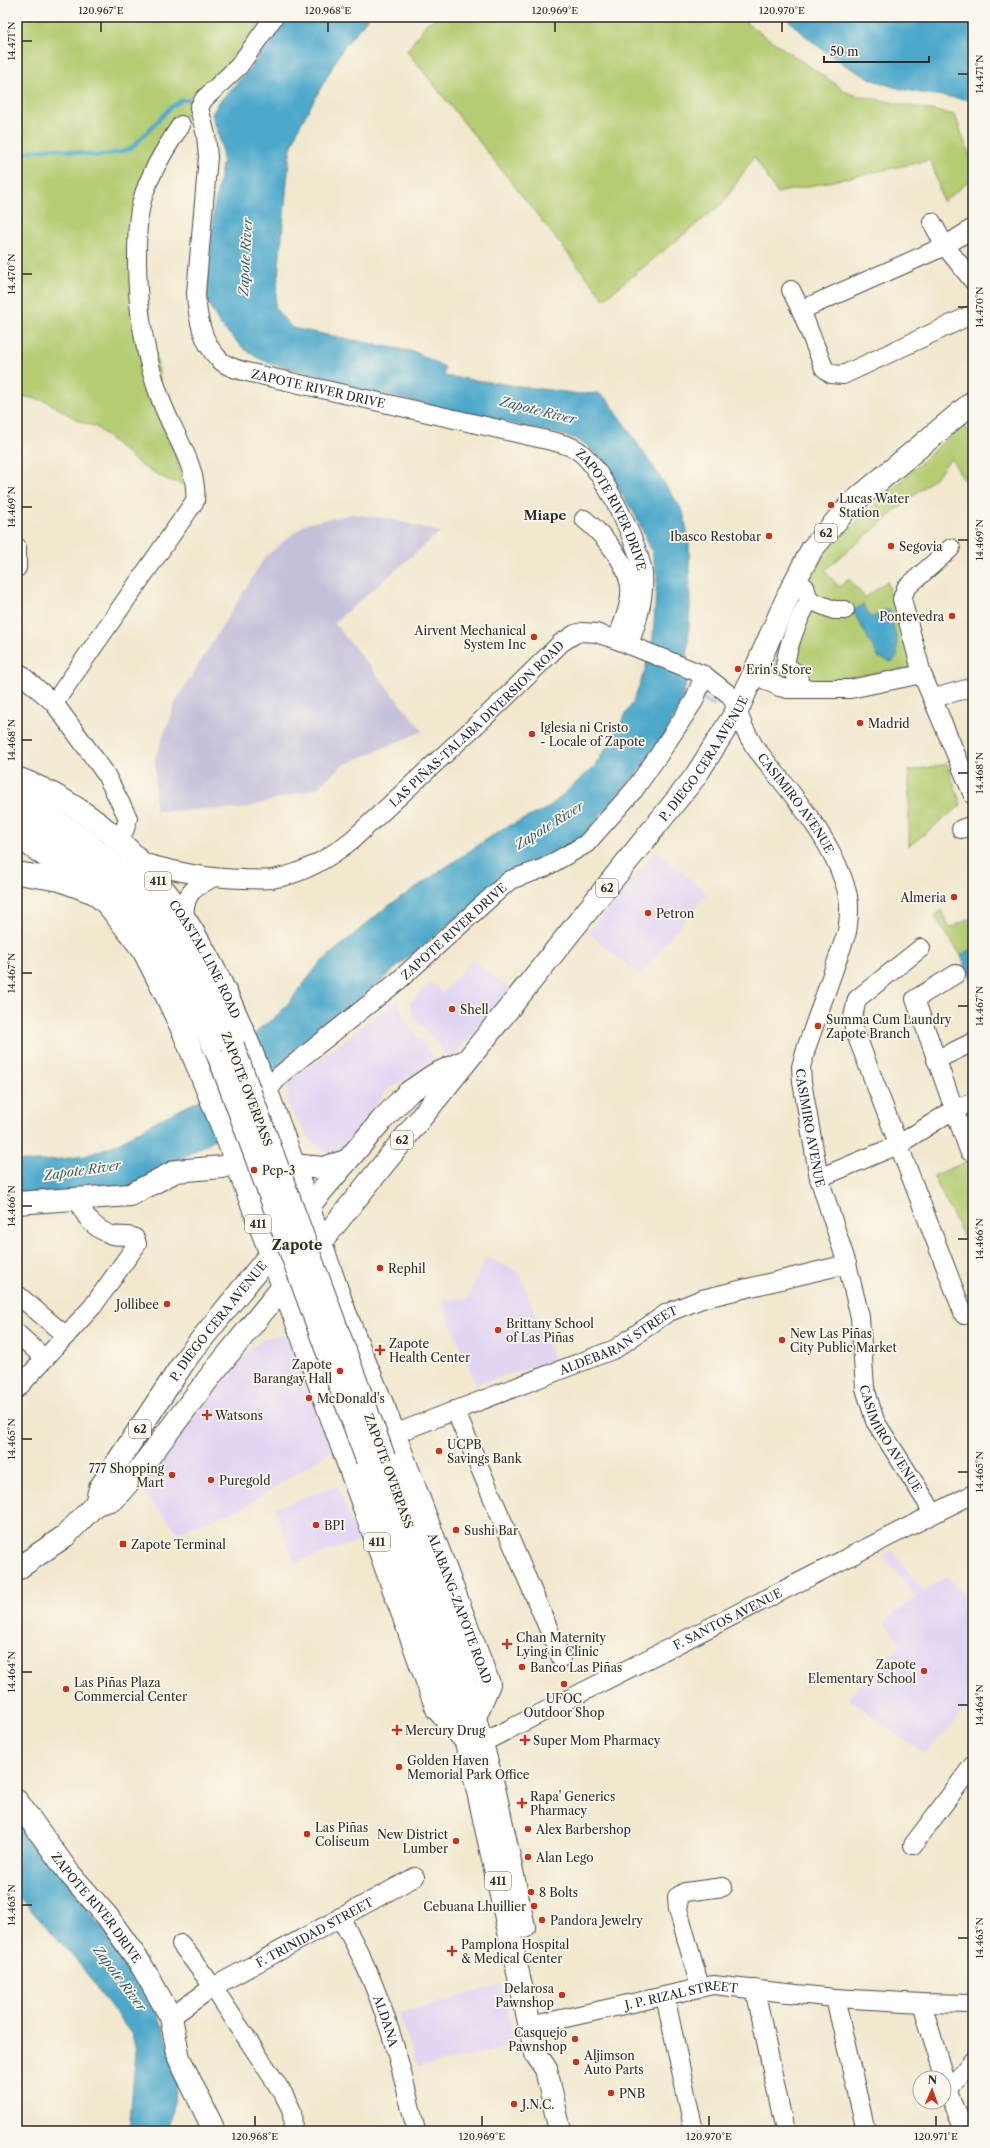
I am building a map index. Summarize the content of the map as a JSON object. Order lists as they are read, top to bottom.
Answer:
{
  "streets": {
    "main road": [
      "ZAPOTE RIVER DRIVE",
      "62",
      "P. DIEGO CERA AVENUE",
      "411",
      "COASTAL LINE ROAD",
      "ZAPOTE OVERPASS",
      "ALABANG-ZAPOTE ROAD"
    ],
    "street": [
      "LAS PIÑAS-TALABA DIVERSION ROAD",
      "CASIMIRO AVENUE",
      "ALDEBARAN STREET",
      "F. SANTOS AVENUE",
      "F. TRINIDAD STREET",
      "J. P. RIZAL STREET",
      "ALDANA"
    ]
  },
  "crossings": [
    ["ZAPOTE RIVER DRIVE", "LAS PIÑAS-TALABA DIVERSION ROAD"],
    ["ZAPOTE RIVER DRIVE", "COASTAL LINE ROAD"],
    ["LAS PIÑAS-TALABA DIVERSION ROAD", "P. DIEGO CERA AVENUE"],
    ["LAS PIÑAS-TALABA DIVERSION ROAD", "CASIMIRO AVENUE"],
    ["LAS PIÑAS-TALABA DIVERSION ROAD", "COASTAL LINE ROAD"],
    ["P. DIEGO CERA AVENUE", "CASIMIRO AVENUE"],
    ["P. DIEGO CERA AVENUE", "411"],
    ["P. DIEGO CERA AVENUE", "COASTAL LINE ROAD"],
    ["P. DIEGO CERA AVENUE", "ALABANG-ZAPOTE ROAD"],
    ["CASIMIRO AVENUE", "ALDEBARAN STREET"],
    ["CASIMIRO AVENUE", "F. SANTOS AVENUE"],
    ["411", "ZAPOTE OVERPASS"],
    ["411", "ALABANG-ZAPOTE ROAD"],
    ["411", "F. SANTOS AVENUE"],
    ["411", "J. P. RIZAL STREET"],
    ["COASTAL LINE ROAD", "ALABANG-ZAPOTE ROAD"],
    ["ZAPOTE OVERPASS", "ALABANG-ZAPOTE ROAD"],
    ["ALDEBARAN STREET", "ALABANG-ZAPOTE ROAD"],
    ["F. TRINIDAD STREET", "ALDANA"]
  ],
  "districts": ["Miape", "Zapote"],
  "water": ["Zapote River"],
  "places": {
    "other": [
      "Lucas Water Station",
      "Ibasco Restobar",
      "Segovia",
      "Pontevedra",
      "Airvent Mechanical System Inc",
      "Erin's Store",
      "Madrid",
      "Iglesia ni Cristo - Locale of Zapote",
      "Almeria",
      "Petron",
      "Shell",
      "Summa Cum Laundry Zapote Branch",
      "Pcp-3",
      "Rephil",
      "Jollibee",
      "Brittany School of Las Piñas",
      "New Las Piñas City Public Market",
      "Zapote Barangay Hall",
      "McDonald's",
      "UCPB Savings Bank",
      "777 Shopping Mart",
      "Puregold",
      "BPI",
      "Sushi Bar",
      "Banco Las Piñas",
      "Zapote Elementary School",
      "UFOC Outdoor Shop",
      "Las Piñas Plaza Commercial Center",
      "Golden Haven Memorial Park Office",
      "Alex Barbershop",
      "Las Piñas Coliseum",
      "New District Lumber",
      "Alan Lego",
      "8 Bolts",
      "Cebuana Lhuillier",
      "Pandora Jewelry",
      "Delarosa Pawnshop",
      "Casquejo Pawnshop",
      "Aljimson Auto Parts",
      "PNB",
      "J.N.C."
    ],
    "health": [
      "Zapote Health Center",
      "Watsons",
      "Chan Maternity Lying in Clinic",
      "Mercury Drug",
      "Super Mom Pharmacy",
      "Rapa' Generics Pharmacy",
      "Pamplona Hospital & Medical Center"
    ],
    "transit": ["Zapote Terminal"]
  },
  "scale_bar": "50 m",
  "north": "top",
  "coordinates": [
    "120.967°E",
    "120.968°E",
    "120.969°E",
    "120.970°E",
    "14.471°N",
    "14.470°N",
    "14.469°N",
    "14.468°N",
    "14.467°N",
    "14.466°N",
    "14.465°N",
    "14.464°N",
    "14.463°N",
    "120.971°E"
  ]
}
